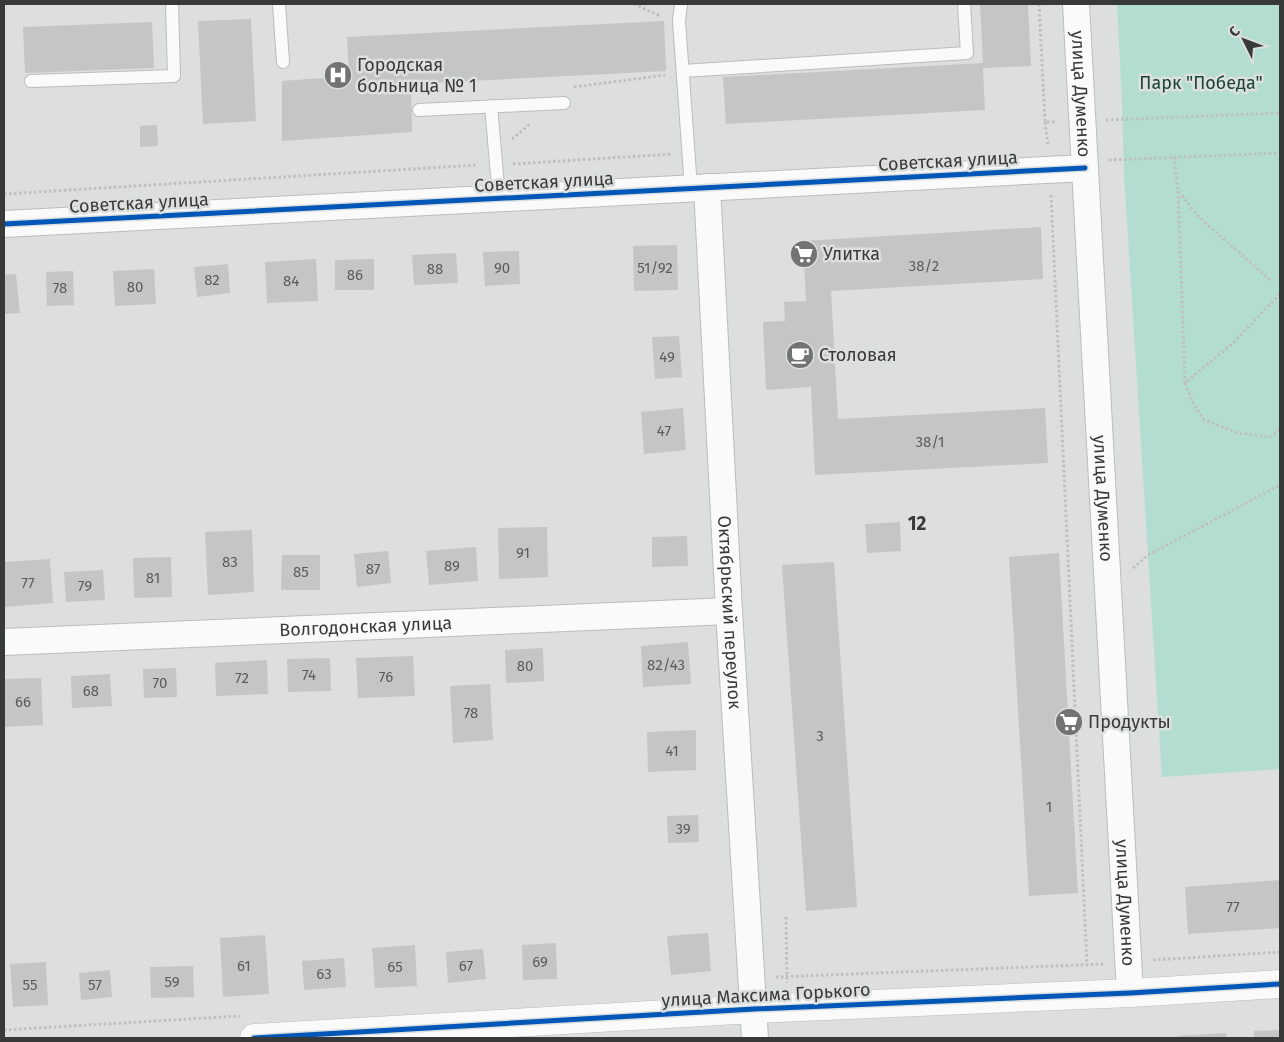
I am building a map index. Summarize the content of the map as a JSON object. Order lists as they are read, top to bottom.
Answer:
{
  "streets": {
    "street": [
      "улица Думенко",
      "Советская улица",
      "Октябрьский переулок",
      "Волгодонская улица",
      "улица Максима Горького"
    ]
  },
  "crossings": [
    ["улица Думенко", "Советская улица"],
    ["улица Думенко", "улица Максима Горького"],
    ["Советская улица", "Октябрьский переулок"],
    ["Октябрьский переулок", "Волгодонская улица"],
    ["Октябрьский переулок", "улица Максима Горького"]
  ],
  "districts": ["12"],
  "parks": ["Парк \"Победа\""],
  "places": {
    "hospital": ["Городская больница № 1"],
    "supermarket": ["Улитка", "Продукты"],
    "cafe": ["Столовая"]
  },
  "house_numbers": [
    "38/2",
    "90",
    "51/92",
    "88",
    "86",
    "82",
    "84",
    "80",
    "78",
    "49",
    "47",
    "38/1",
    "91",
    "83",
    "89",
    "87",
    "85",
    "81",
    "77",
    "79",
    "82/43",
    "80",
    "74",
    "76",
    "72",
    "70",
    "68",
    "66",
    "78",
    "3",
    "41",
    "1",
    "39",
    "77",
    "69",
    "61",
    "67",
    "65",
    "63",
    "59",
    "55",
    "57"
  ],
  "north": "top left"
}
